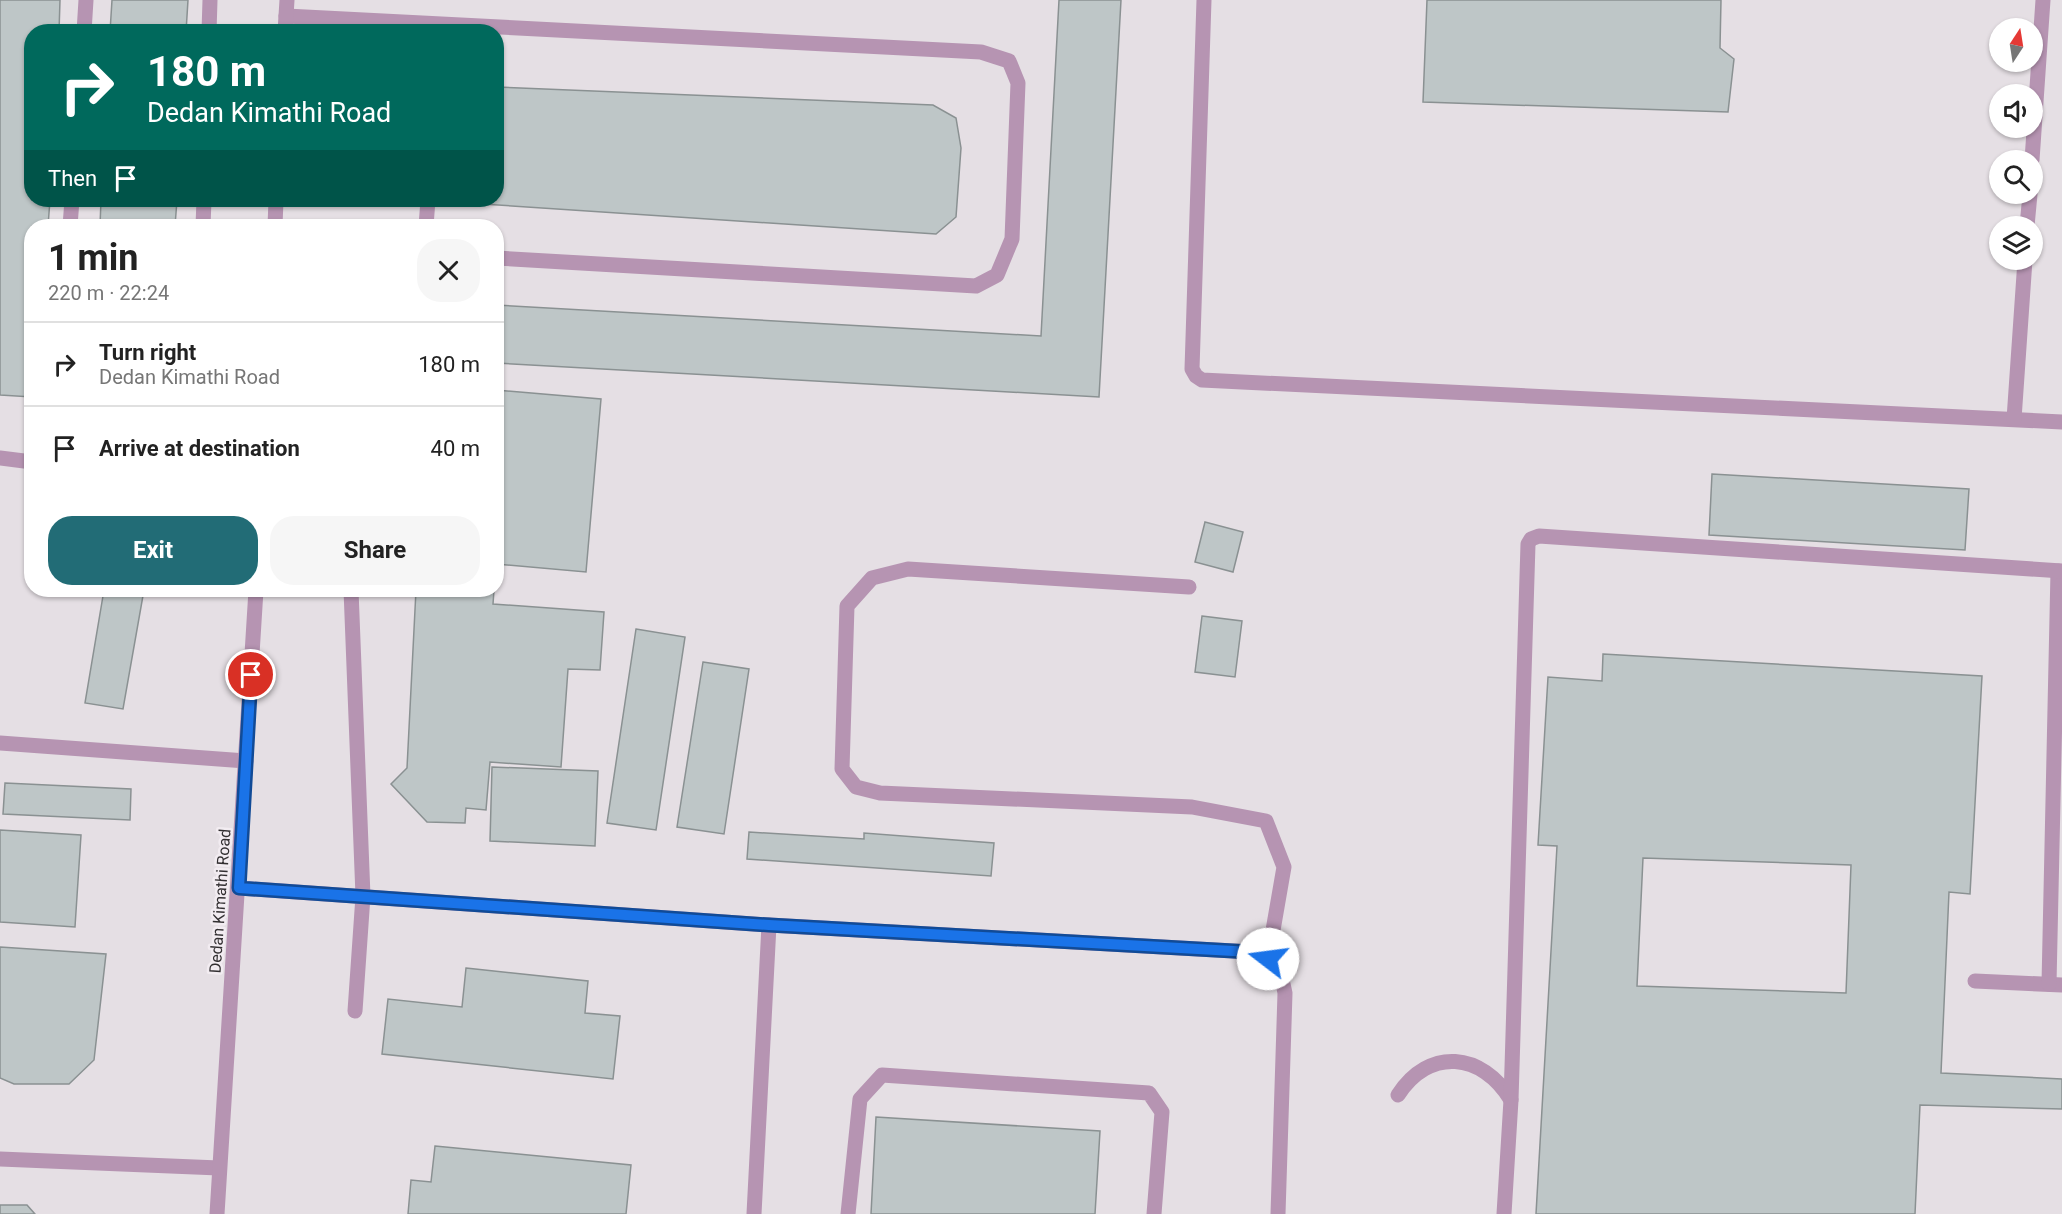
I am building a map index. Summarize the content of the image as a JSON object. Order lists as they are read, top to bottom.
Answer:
{
  "streets": {
    "street": ["Dedan Kimathi Road"]
  },
  "north": "top",
  "page": {
    "turn": ["180 m", "Dedan Kimathi Road"],
    "then": "Then",
    "heading": ["1 min", "220 m · 22:24"],
    "list": [
      {
        "name": "Turn right",
        "note": "Dedan Kimathi Road",
        "value": "180 m"
      },
      {
        "name": "Arrive at destination",
        "value": "40 m"
      }
    ],
    "buttons": ["Exit", "Share"]
  }
}
